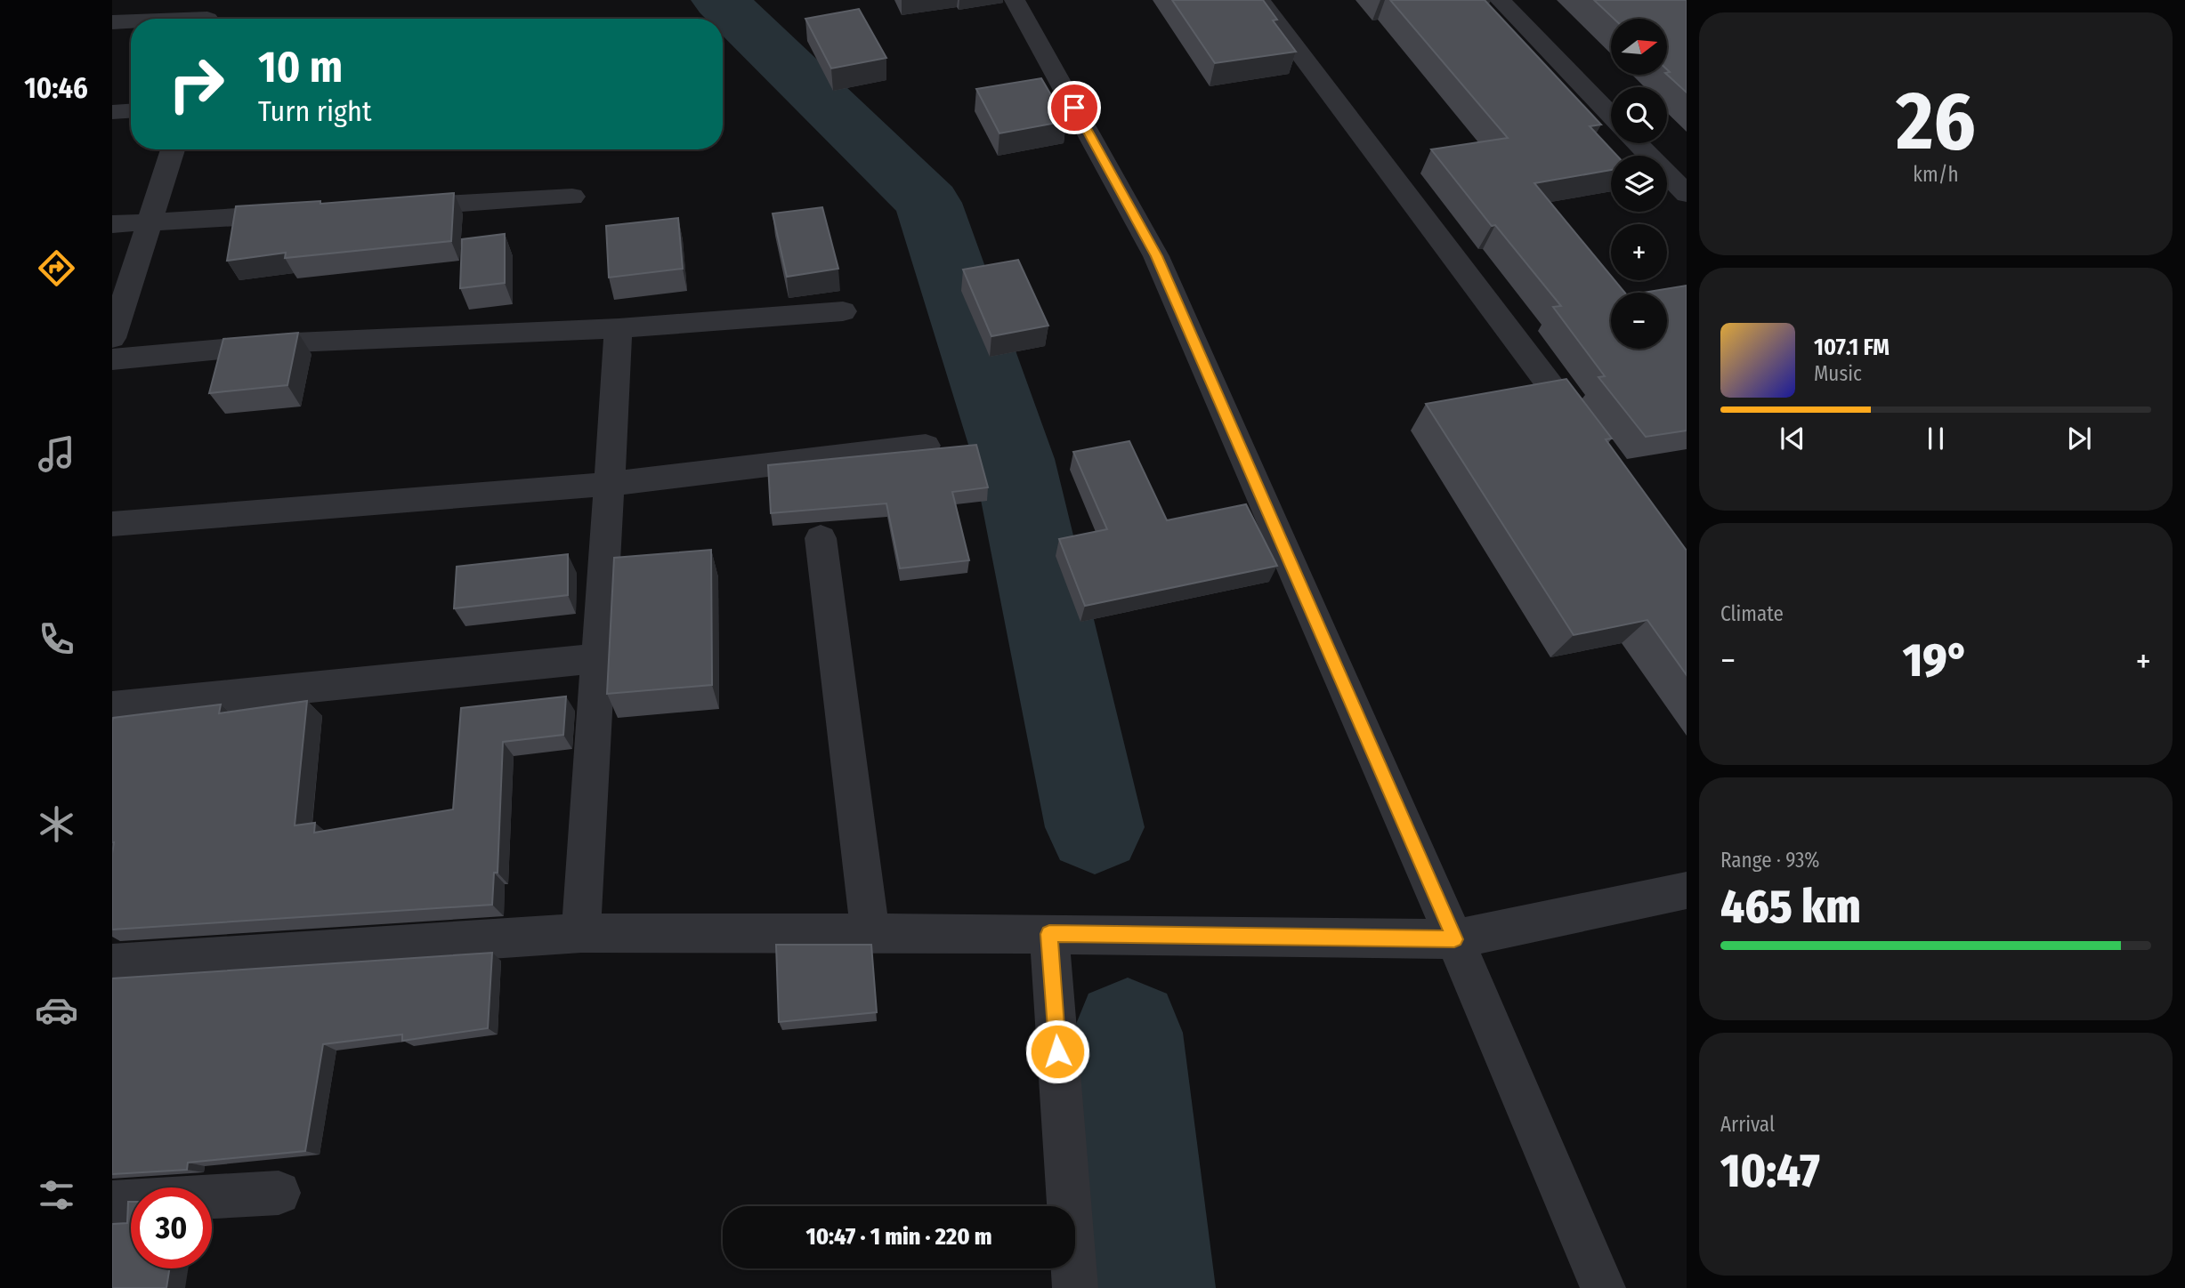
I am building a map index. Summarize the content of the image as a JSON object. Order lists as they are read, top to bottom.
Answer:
{
  "north": "right",
  "page": {
    "tabs": "10:46",
    "tile": [
      ["26", "km/h"],
      "Climate",
      ["Range · 93%", "465 km"],
      ["Arrival", "10:47"]
    ],
    "map_buttons": ["+", "−"],
    "turn": ["10 m", "Turn right"],
    "song": ["107.1 FM", "Music"],
    "heat": ["−", "19°", "+"],
    "limit": "30",
    "trip": "10:47 · 1 min · 220 m"
  }
}
